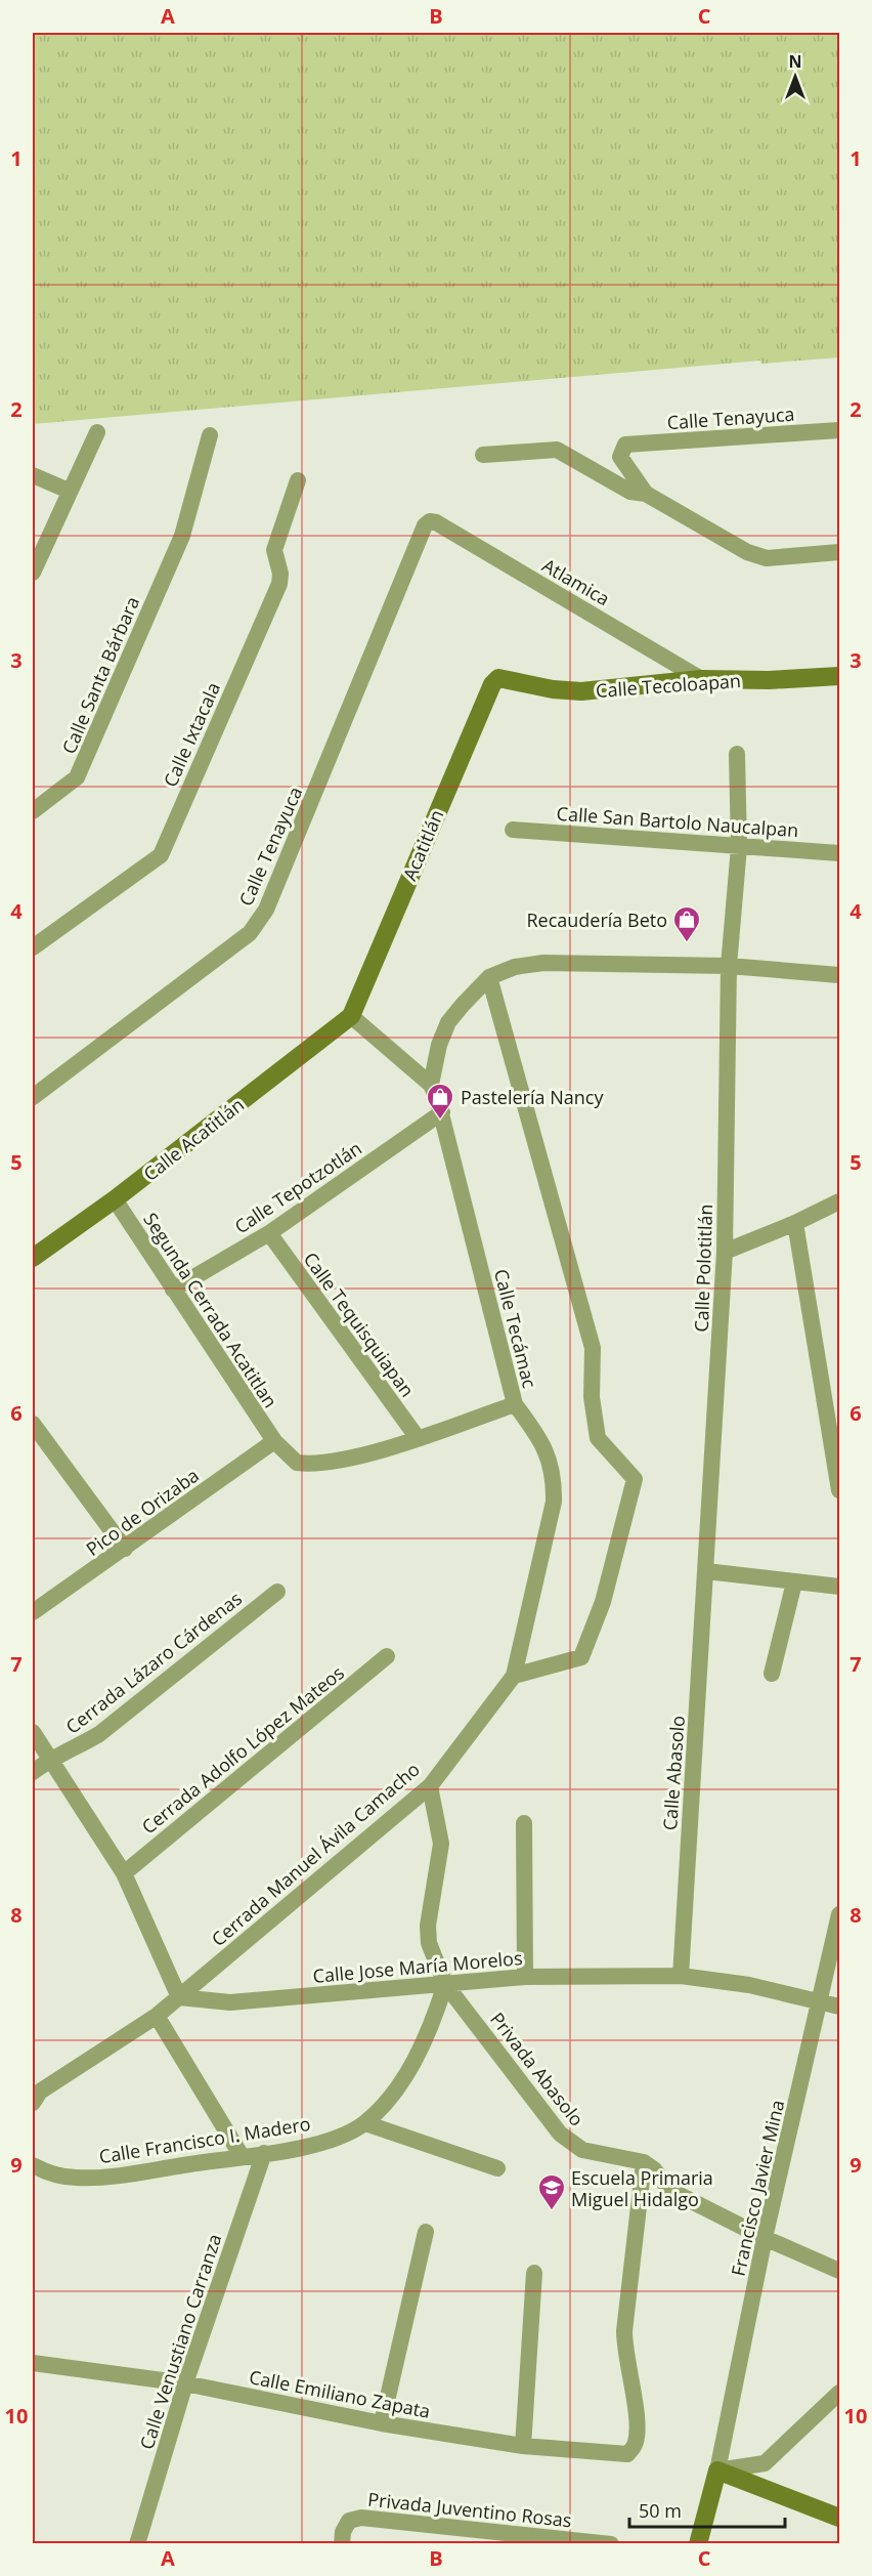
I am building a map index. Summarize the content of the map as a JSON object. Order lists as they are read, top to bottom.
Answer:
{
  "streets": {
    "street": [
      "Calle Tenayuca",
      "Atlamica",
      "Calle Santa Bárbara",
      "Calle Tecoloapan",
      "Calle Ixtacala",
      "Calle San Bartolo Naucalpan",
      "Acatitlán",
      "Calle Acatitlán",
      "Calle Tepotzotlán",
      "Calle Polotitlán",
      "Segunda Cerrada Acatitlan",
      "Calle Tequisquiapan",
      "Calle Tecámac",
      "Pico de Orizaba",
      "Cerrada Lázaro Cárdenas",
      "Cerrada Adolfo López Mateos",
      "Calle Abasolo",
      "Cerrada Manuel Ávila Camacho",
      "Calle Jose María Morelos",
      "Privada Abasolo",
      "Calle Francisco I. Madero",
      "Francisco Javier Mina",
      "Calle Venustiano Carranza",
      "Calle Emiliano Zapata",
      "Privada Juventino Rosas"
    ]
  },
  "crossings": [
    ["Calle Tenayuca", "Atlamica"],
    ["Atlamica", "Calle Tecoloapan"],
    ["Calle Tecoloapan", "Acatitlán"],
    ["Calle San Bartolo Naucalpan", "Calle Polotitlán"],
    ["Acatitlán", "Calle Acatitlán"],
    ["Calle Acatitlán", "Segunda Cerrada Acatitlan"],
    ["Calle Tepotzotlán", "Segunda Cerrada Acatitlan"],
    ["Calle Tepotzotlán", "Calle Tequisquiapan"],
    ["Calle Tepotzotlán", "Calle Tecámac"],
    ["Calle Polotitlán", "Calle Abasolo"],
    ["Segunda Cerrada Acatitlan", "Calle Tecámac"],
    ["Segunda Cerrada Acatitlan", "Pico de Orizaba"],
    ["Calle Tequisquiapan", "Calle Tecámac"],
    ["Calle Tecámac", "Pico de Orizaba"],
    ["Calle Tecámac", "Cerrada Manuel Ávila Camacho"],
    ["Calle Abasolo", "Calle Jose María Morelos"],
    ["Cerrada Manuel Ávila Camacho", "Calle Jose María Morelos"],
    ["Cerrada Manuel Ávila Camacho", "Privada Abasolo"],
    ["Calle Jose María Morelos", "Privada Abasolo"],
    ["Calle Jose María Morelos", "Calle Francisco I. Madero"],
    ["Calle Jose María Morelos", "Francisco Javier Mina"],
    ["Privada Abasolo", "Calle Francisco I. Madero"],
    ["Privada Abasolo", "Calle Emiliano Zapata"],
    ["Calle Francisco I. Madero", "Calle Venustiano Carranza"],
    ["Calle Venustiano Carranza", "Calle Emiliano Zapata"]
  ],
  "places": {
    "shop": ["Recaudería Beto", "Pastelería Nancy"],
    "school or university": ["Escuela Primaria Miguel Hidalgo"]
  },
  "scale_bar": "50 m",
  "north": "top",
  "grid": {
    "columns": ["A", "B", "C"],
    "rows": [
      "1",
      "2",
      "3",
      "4",
      "5",
      "6",
      "7",
      "8",
      "9",
      "10"
    ]
  }
}
